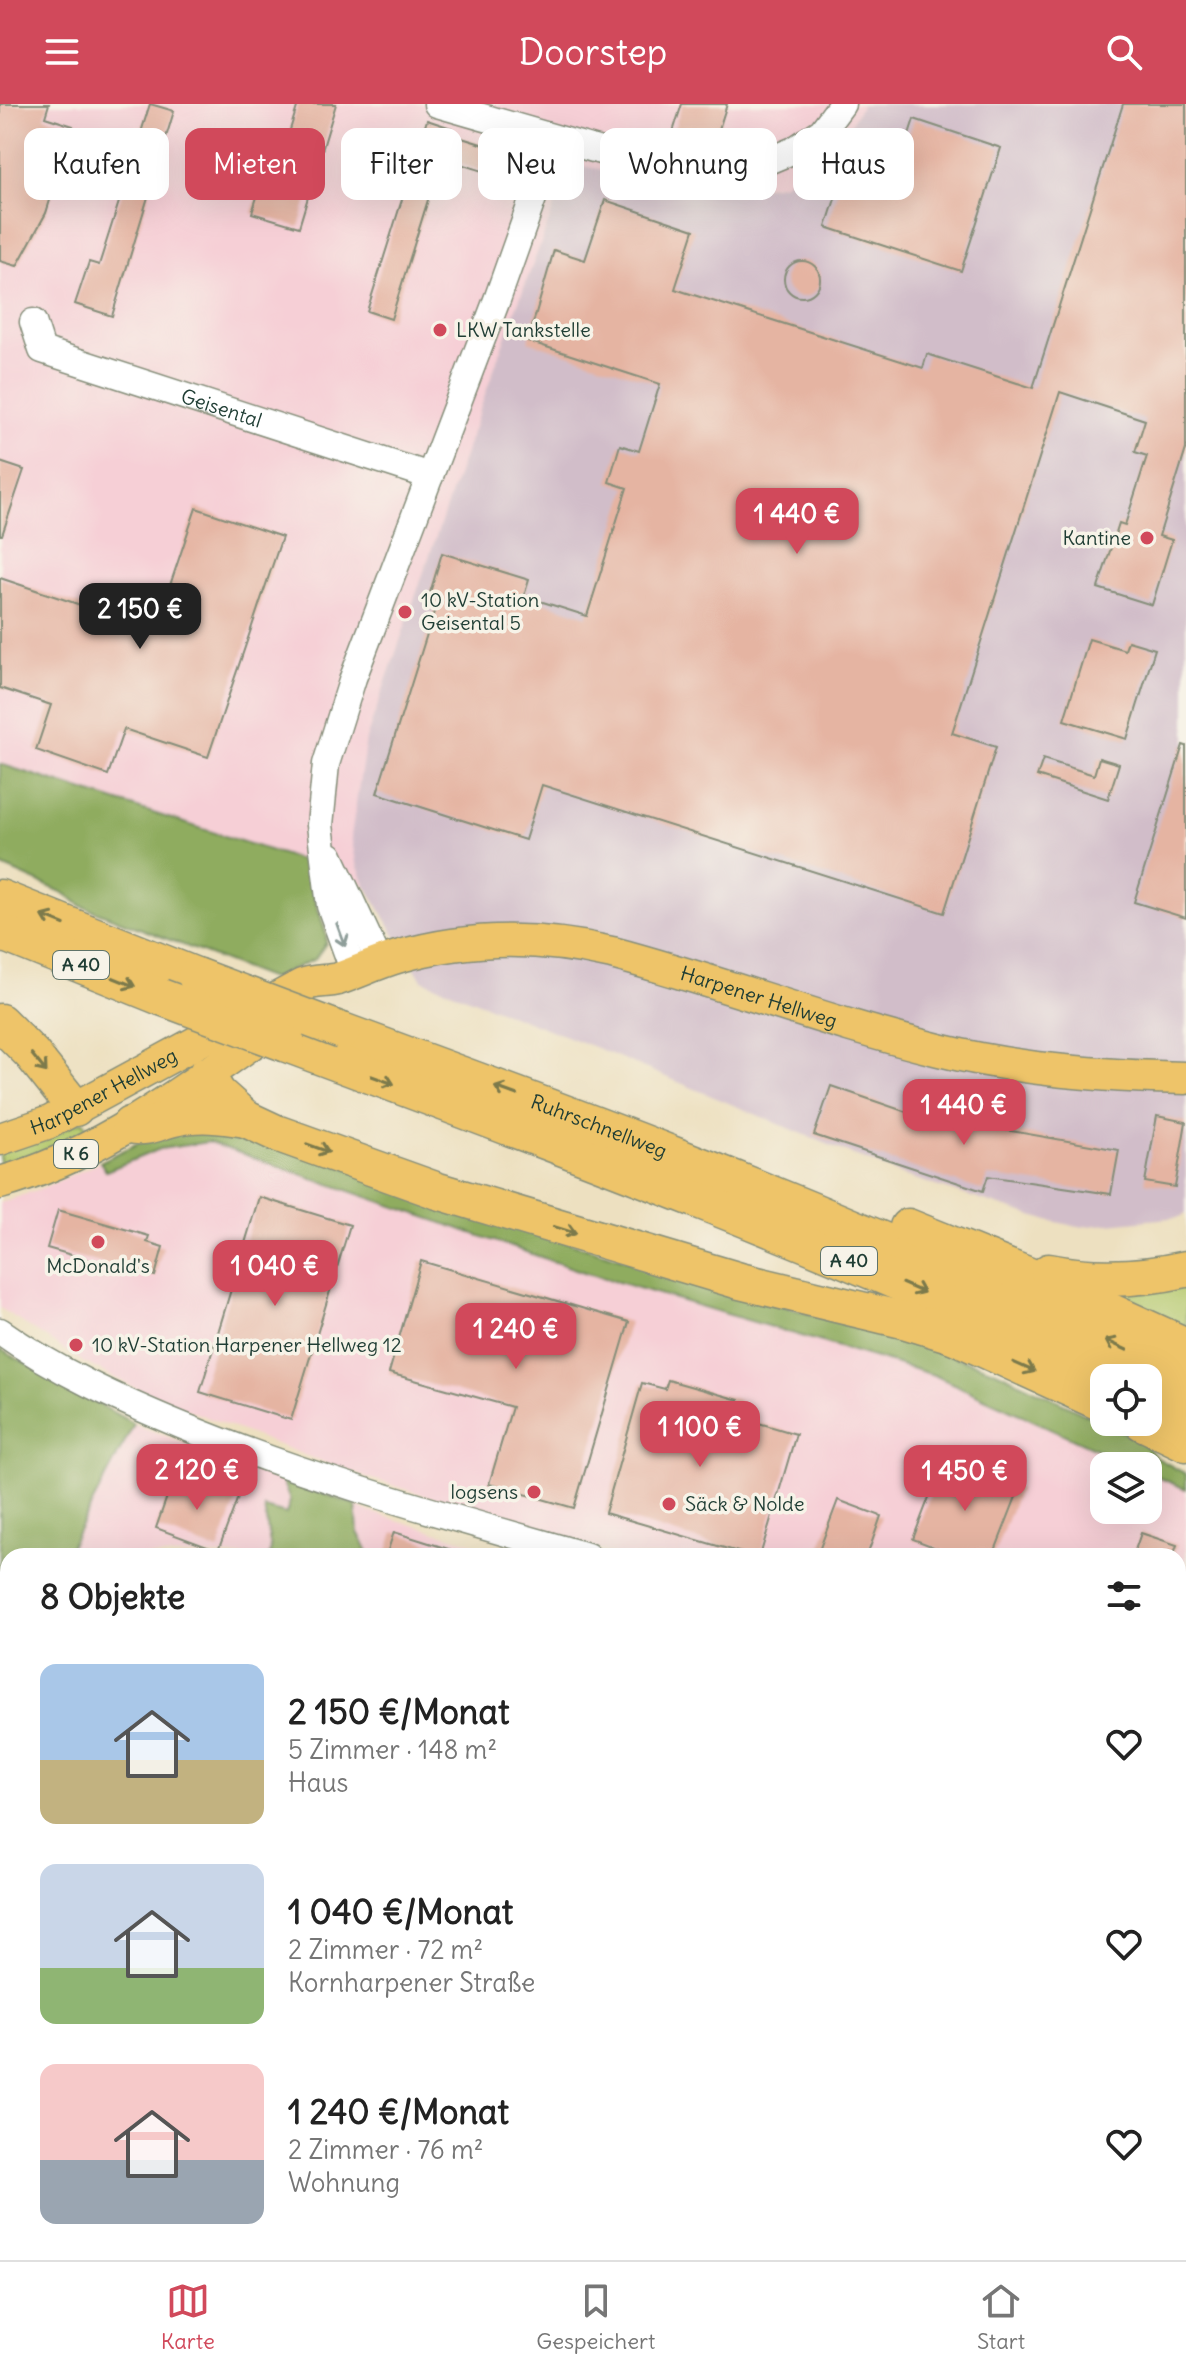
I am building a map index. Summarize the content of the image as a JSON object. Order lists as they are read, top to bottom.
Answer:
{
  "streets": {
    "highway": ["A 40", "Ruhrschnellweg"],
    "main road": ["Harpener Hellweg", "K 6"],
    "street": ["Geisental"]
  },
  "places": [
    "LKW Tankstelle",
    "Kantine",
    "10 kV-Station Geisental 5",
    "McDonald's",
    "10 kV-Station Harpener Hellweg 12",
    "logsens",
    "Säck & Nolde"
  ],
  "page": {
    "header": "Doorstep",
    "chip": [
      "Kaufen",
      "Mieten",
      "Filter",
      "Neu",
      "Wohnung",
      "Haus"
    ],
    "price": [
      "1 440 €",
      "2 150 €",
      "1 440 €",
      "1 040 €",
      "1 240 €",
      "1 100 €",
      "2 120 €",
      "1 450 €"
    ],
    "heading": "8 Objekte",
    "list": [
      {
        "name": "2 150 €/Monat",
        "note": "5 Zimmer · 148 m² · Haus"
      },
      {
        "name": "1 040 €/Monat",
        "note": "2 Zimmer · 72 m² · Kornharpener Straße"
      },
      {
        "name": "1 240 €/Monat",
        "note": "2 Zimmer · 76 m² · Wohnung"
      }
    ],
    "tabs": ["Karte", "Gespeichert", "Start"]
  }
}
